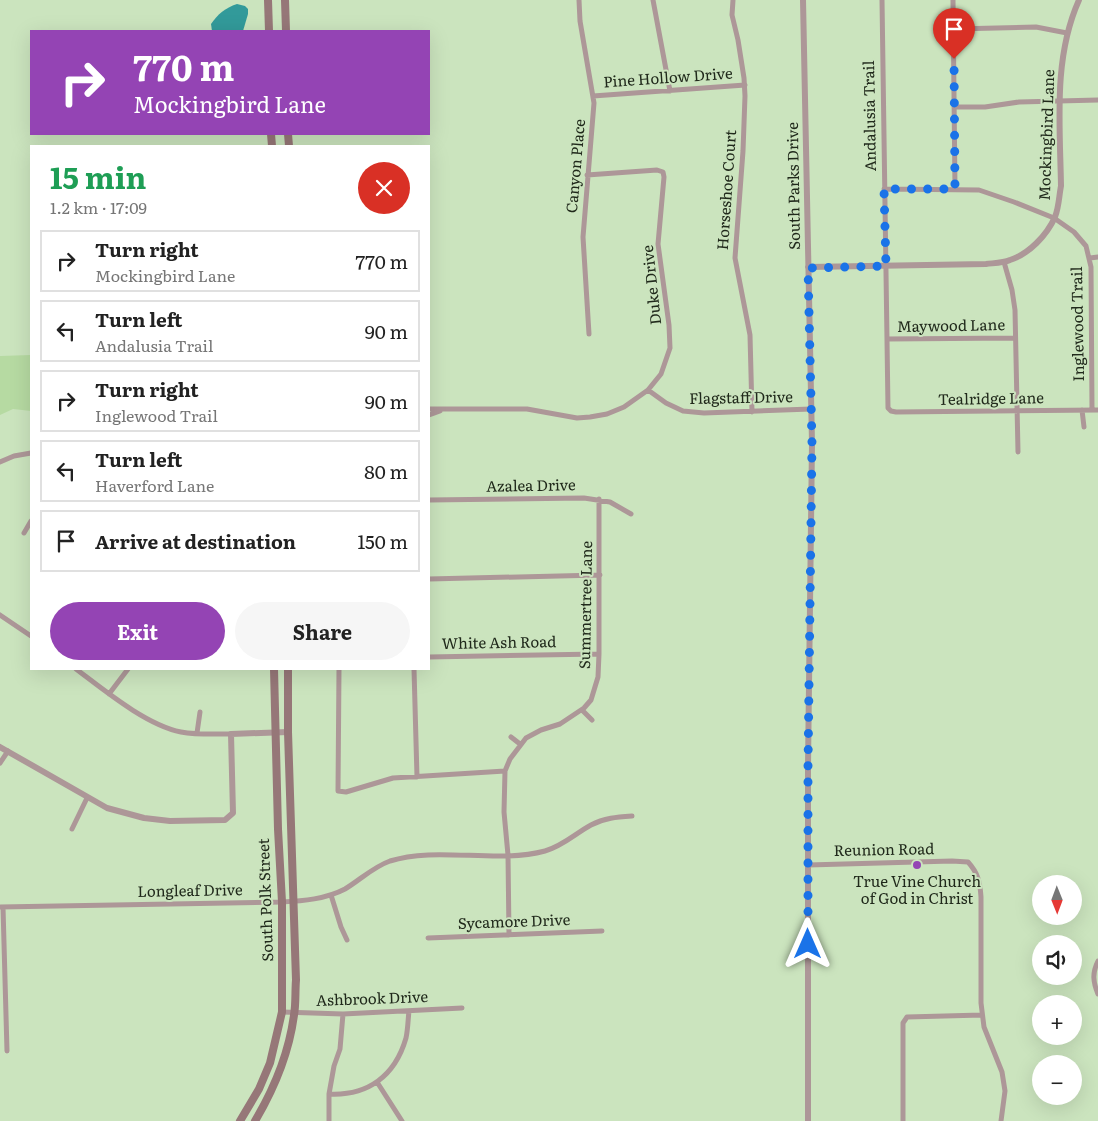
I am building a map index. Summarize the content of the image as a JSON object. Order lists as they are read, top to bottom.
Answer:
{
  "streets": {
    "main road": ["South Polk Street"],
    "street": [
      "Pine Hollow Drive",
      "Andalusia Trail",
      "Mockingbird Lane",
      "Canyon Place",
      "South Parks Drive",
      "Horseshoe Court",
      "Duke Drive",
      "Inglewood Trail",
      "Maywood Lane",
      "Flagstaff Drive",
      "Tealridge Lane",
      "Azalea Drive",
      "Summertree Lane",
      "White Ash Road",
      "Reunion Road",
      "Longleaf Drive",
      "Sycamore Drive",
      "Ashbrook Drive"
    ]
  },
  "crossings": [
    ["Pine Hollow Drive", "Canyon Place"],
    ["Pine Hollow Drive", "Horseshoe Court"],
    ["Andalusia Trail", "Mockingbird Lane"],
    ["Andalusia Trail", "Inglewood Trail"],
    ["Andalusia Trail", "Maywood Lane"],
    ["Andalusia Trail", "Tealridge Lane"],
    ["Mockingbird Lane", "South Parks Drive"],
    ["Mockingbird Lane", "Inglewood Trail"],
    ["Canyon Place", "Duke Drive"],
    ["South Parks Drive", "Flagstaff Drive"],
    ["South Parks Drive", "Reunion Road"],
    ["Horseshoe Court", "Flagstaff Drive"],
    ["Duke Drive", "Flagstaff Drive"],
    ["Inglewood Trail", "Tealridge Lane"],
    ["Azalea Drive", "Summertree Lane"],
    ["Summertree Lane", "White Ash Road"],
    ["Summertree Lane", "Longleaf Drive"],
    ["Summertree Lane", "Sycamore Drive"],
    ["Longleaf Drive", "South Polk Street"],
    ["South Polk Street", "Ashbrook Drive"]
  ],
  "places": ["True Vine Church of God in Christ"],
  "north": "bottom",
  "page": {
    "turn": ["770 m", "Mockingbird Lane"],
    "heading": ["15 min", "1.2 km · 17:09"],
    "list": [
      {
        "name": "Turn right",
        "note": "Mockingbird Lane",
        "value": "770 m"
      },
      {
        "name": "Turn left",
        "note": "Andalusia Trail",
        "value": "90 m"
      },
      {
        "name": "Turn right",
        "note": "Inglewood Trail",
        "value": "90 m"
      },
      {
        "name": "Turn left",
        "note": "Haverford Lane",
        "value": "80 m"
      },
      {
        "name": "Arrive at destination",
        "value": "150 m"
      }
    ],
    "buttons": ["Exit", "Share"],
    "map_buttons": ["+", "−"]
  }
}
